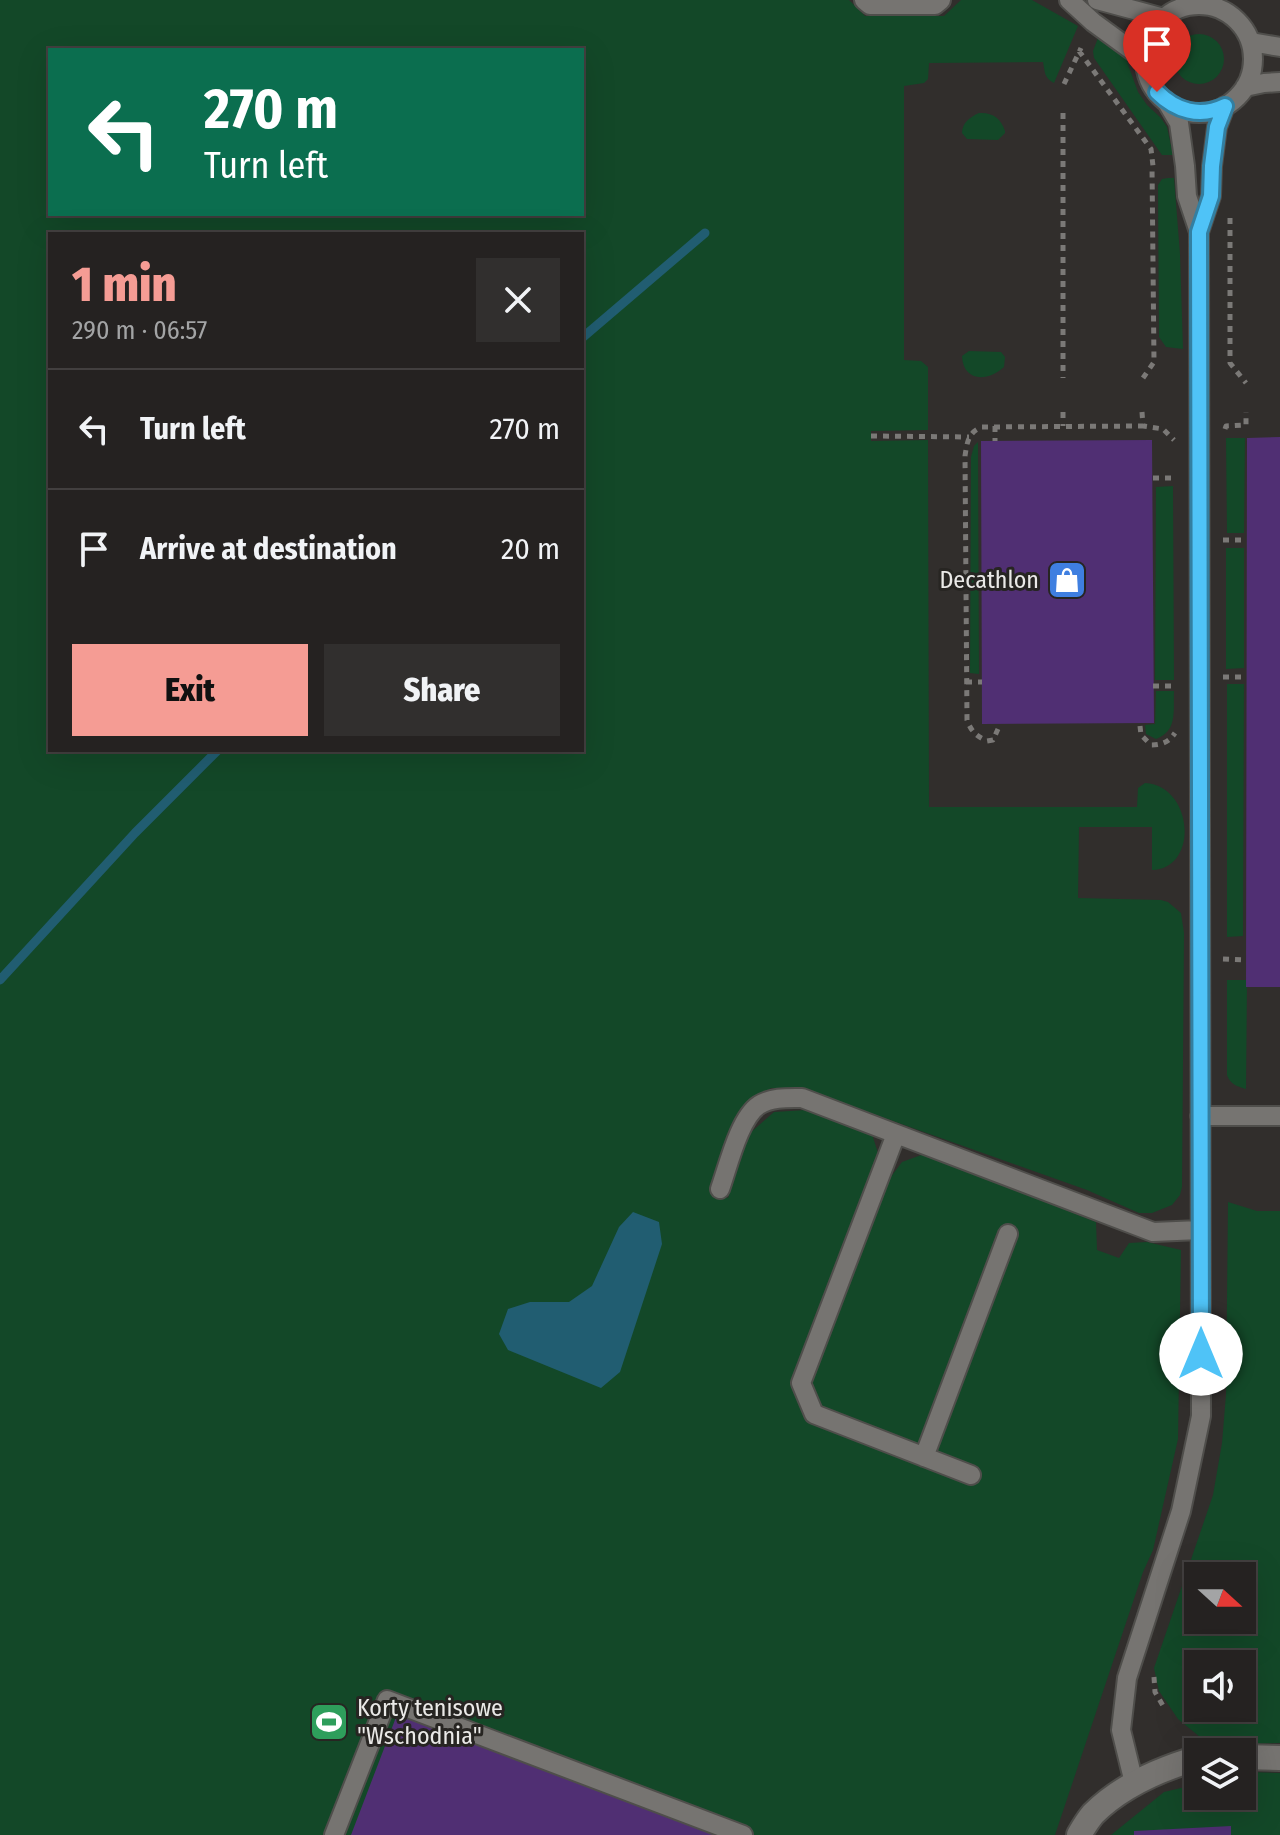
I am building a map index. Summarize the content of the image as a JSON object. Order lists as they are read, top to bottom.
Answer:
{
  "places": {
    "shop": ["Decathlon"],
    "sports": ["Korty tenisowe \"Wschodnia\""]
  },
  "north": "right",
  "page": {
    "turn": ["270 m", "Turn left"],
    "heading": ["1 min", "290 m · 06:57"],
    "list": [
      {
        "name": "Turn left",
        "value": "270 m"
      },
      {
        "name": "Arrive at destination",
        "value": "20 m"
      }
    ],
    "buttons": ["Exit", "Share"]
  }
}
